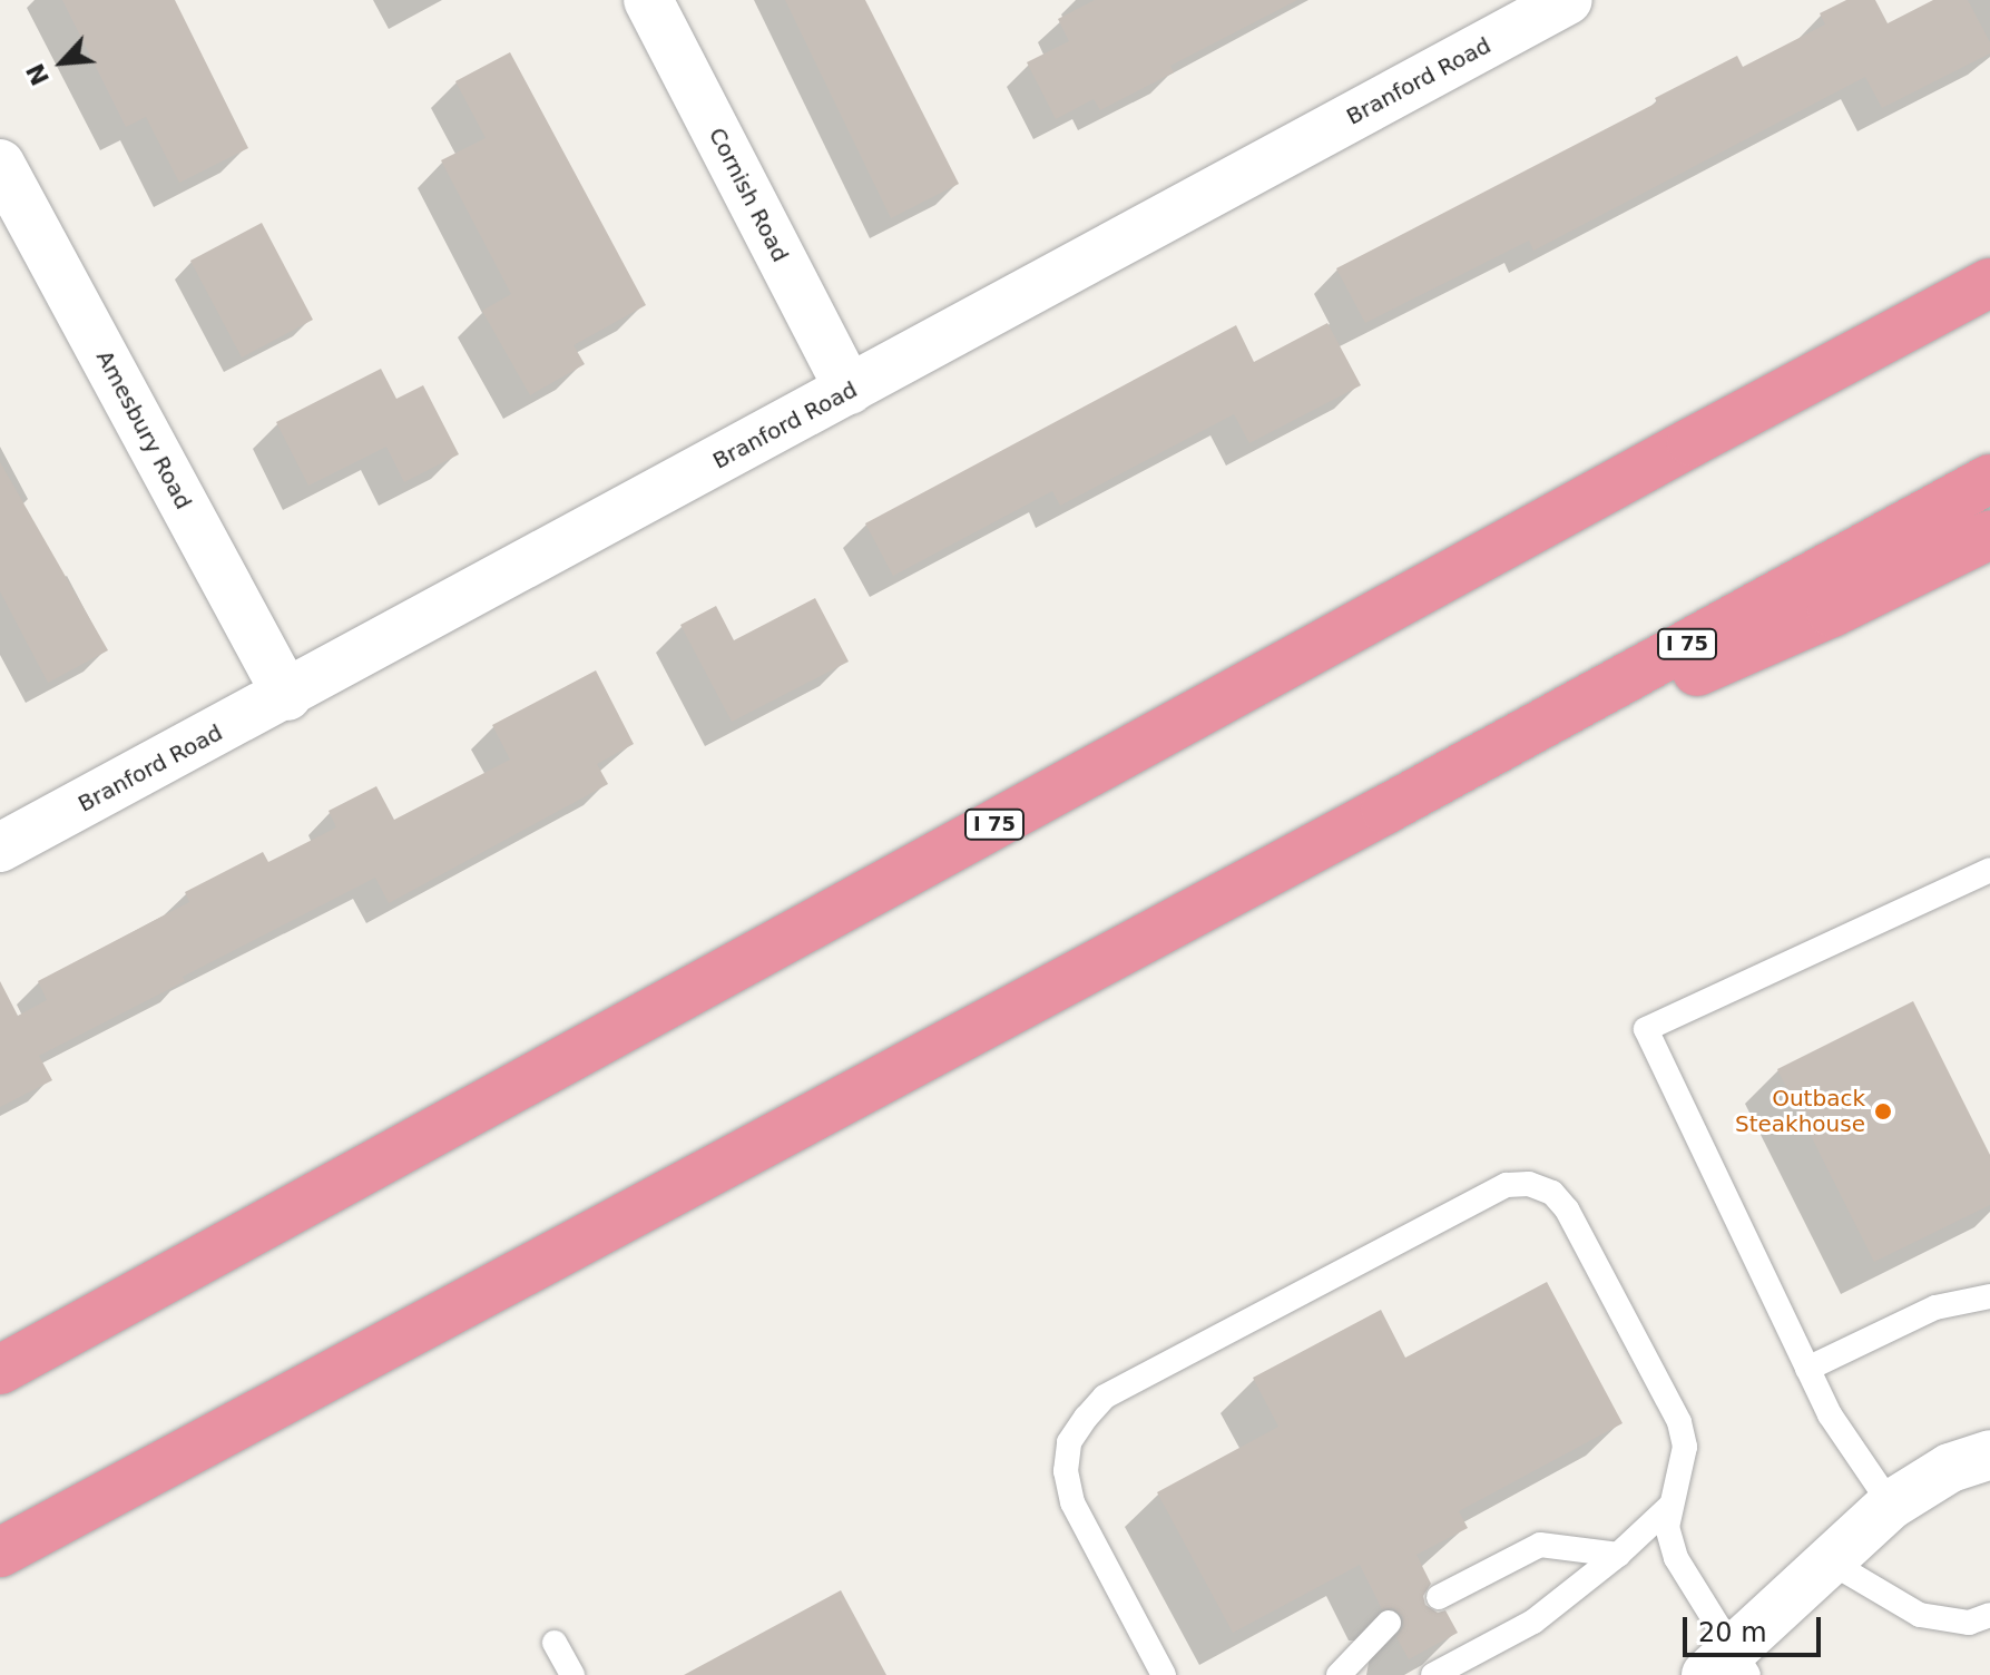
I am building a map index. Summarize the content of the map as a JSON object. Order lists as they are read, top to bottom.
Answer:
{
  "streets": {
    "highway": ["I 75"],
    "street": ["Branford Road", "Cornish Road", "Amesbury Road"]
  },
  "crossings": [
    ["Branford Road", "Cornish Road"],
    ["Branford Road", "Amesbury Road"]
  ],
  "places": ["Outback Steakhouse"],
  "scale_bar": "20 m",
  "north": "bottom left"
}
